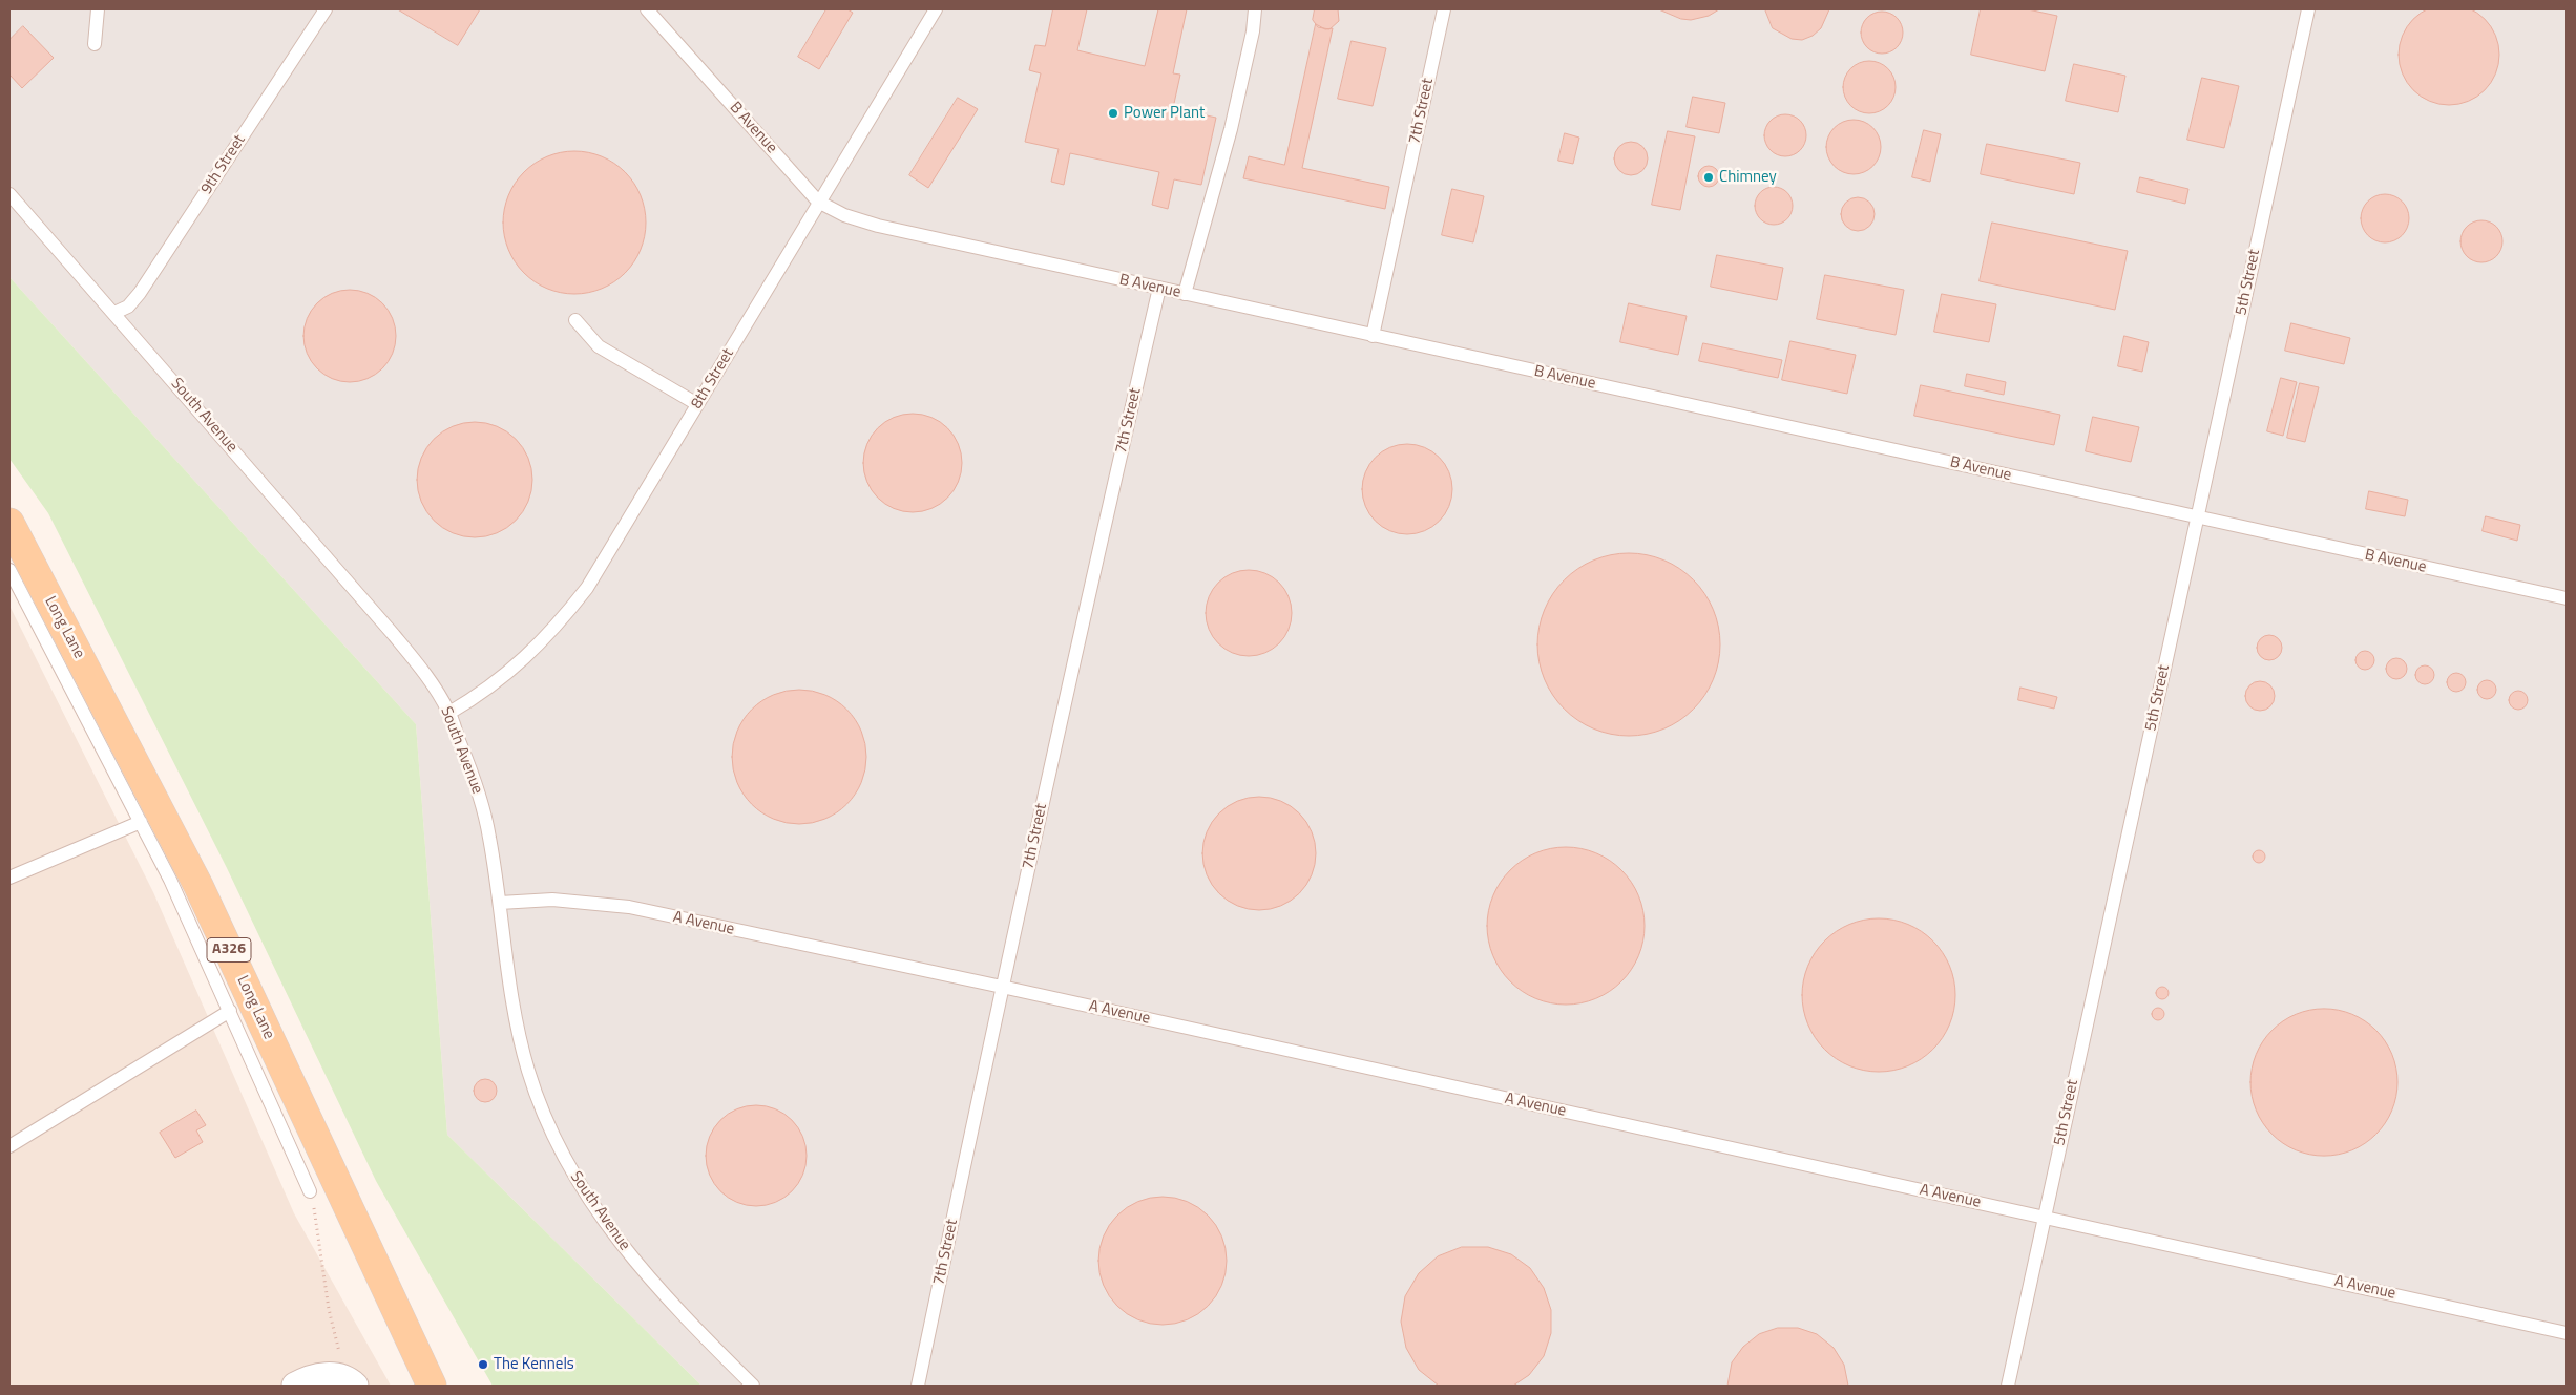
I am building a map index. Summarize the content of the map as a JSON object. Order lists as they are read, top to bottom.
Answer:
{
  "streets": {
    "main road": ["Long Lane", "A326"],
    "lane": [
      "7th Street",
      "B Avenue",
      "9th Street",
      "5th Street",
      "8th Street",
      "South Avenue",
      "A Avenue"
    ]
  },
  "crossings": [
    ["7th Street", "B Avenue"],
    ["7th Street", "A Avenue"],
    ["B Avenue", "5th Street"],
    ["B Avenue", "8th Street"],
    ["9th Street", "South Avenue"],
    ["5th Street", "A Avenue"],
    ["8th Street", "South Avenue"],
    ["South Avenue", "A Avenue"]
  ],
  "places": ["Power Plant", "Chimney", "The Kennels"]
}
